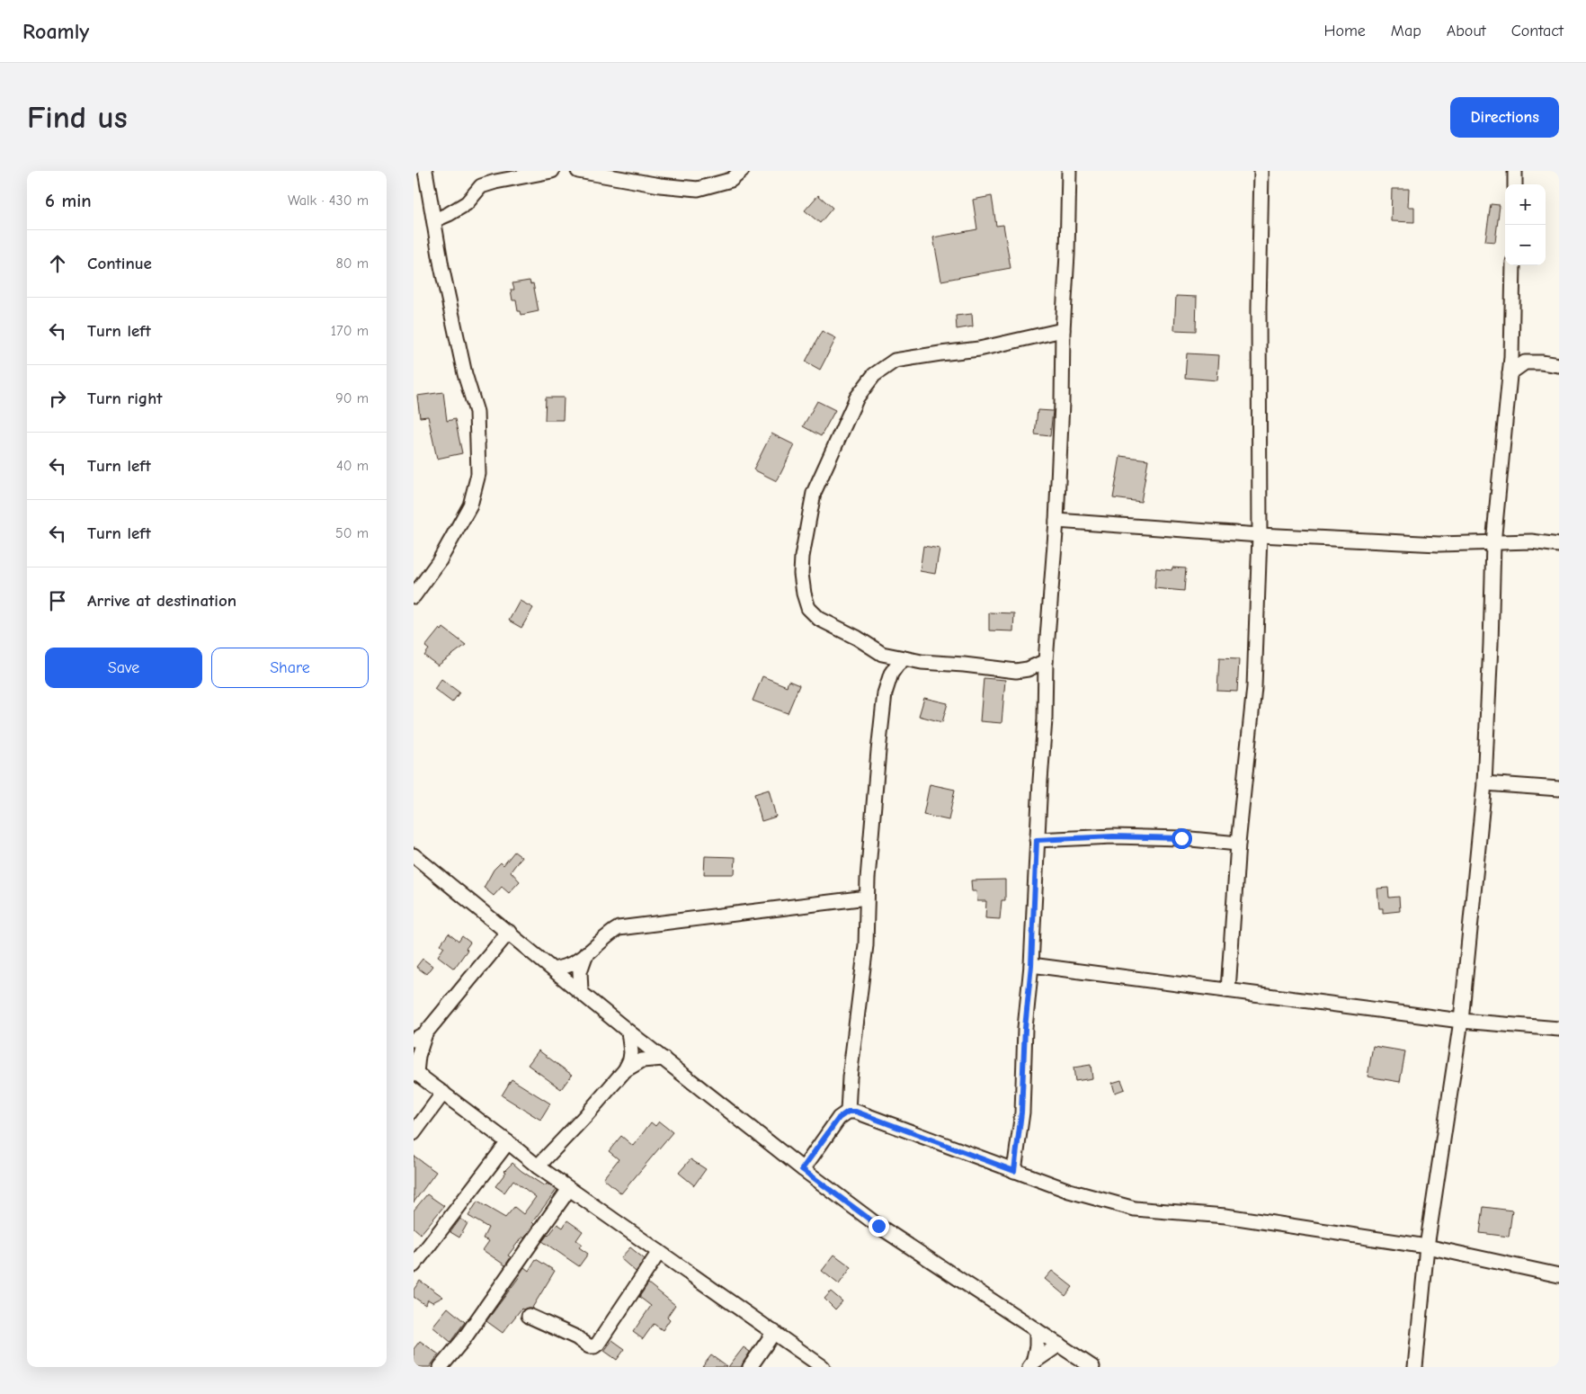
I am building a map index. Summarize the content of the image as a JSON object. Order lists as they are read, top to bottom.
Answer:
{
  "page": {
    "header": "Roamly",
    "nav": [
      "Home",
      "Map",
      "About",
      "Contact"
    ],
    "buttons": [
      "Directions",
      ["Save", "Share"]
    ],
    "title": "Find us",
    "heading": ["6 min", "Walk · 430 m"],
    "map_buttons": ["+", "−"],
    "list": [
      ["Continue", "80 m"],
      ["Turn left", "170 m"],
      ["Turn right", "90 m"],
      ["Turn left", "40 m"],
      ["Turn left", "50 m"],
      "Arrive at destination"
    ]
  }
}
